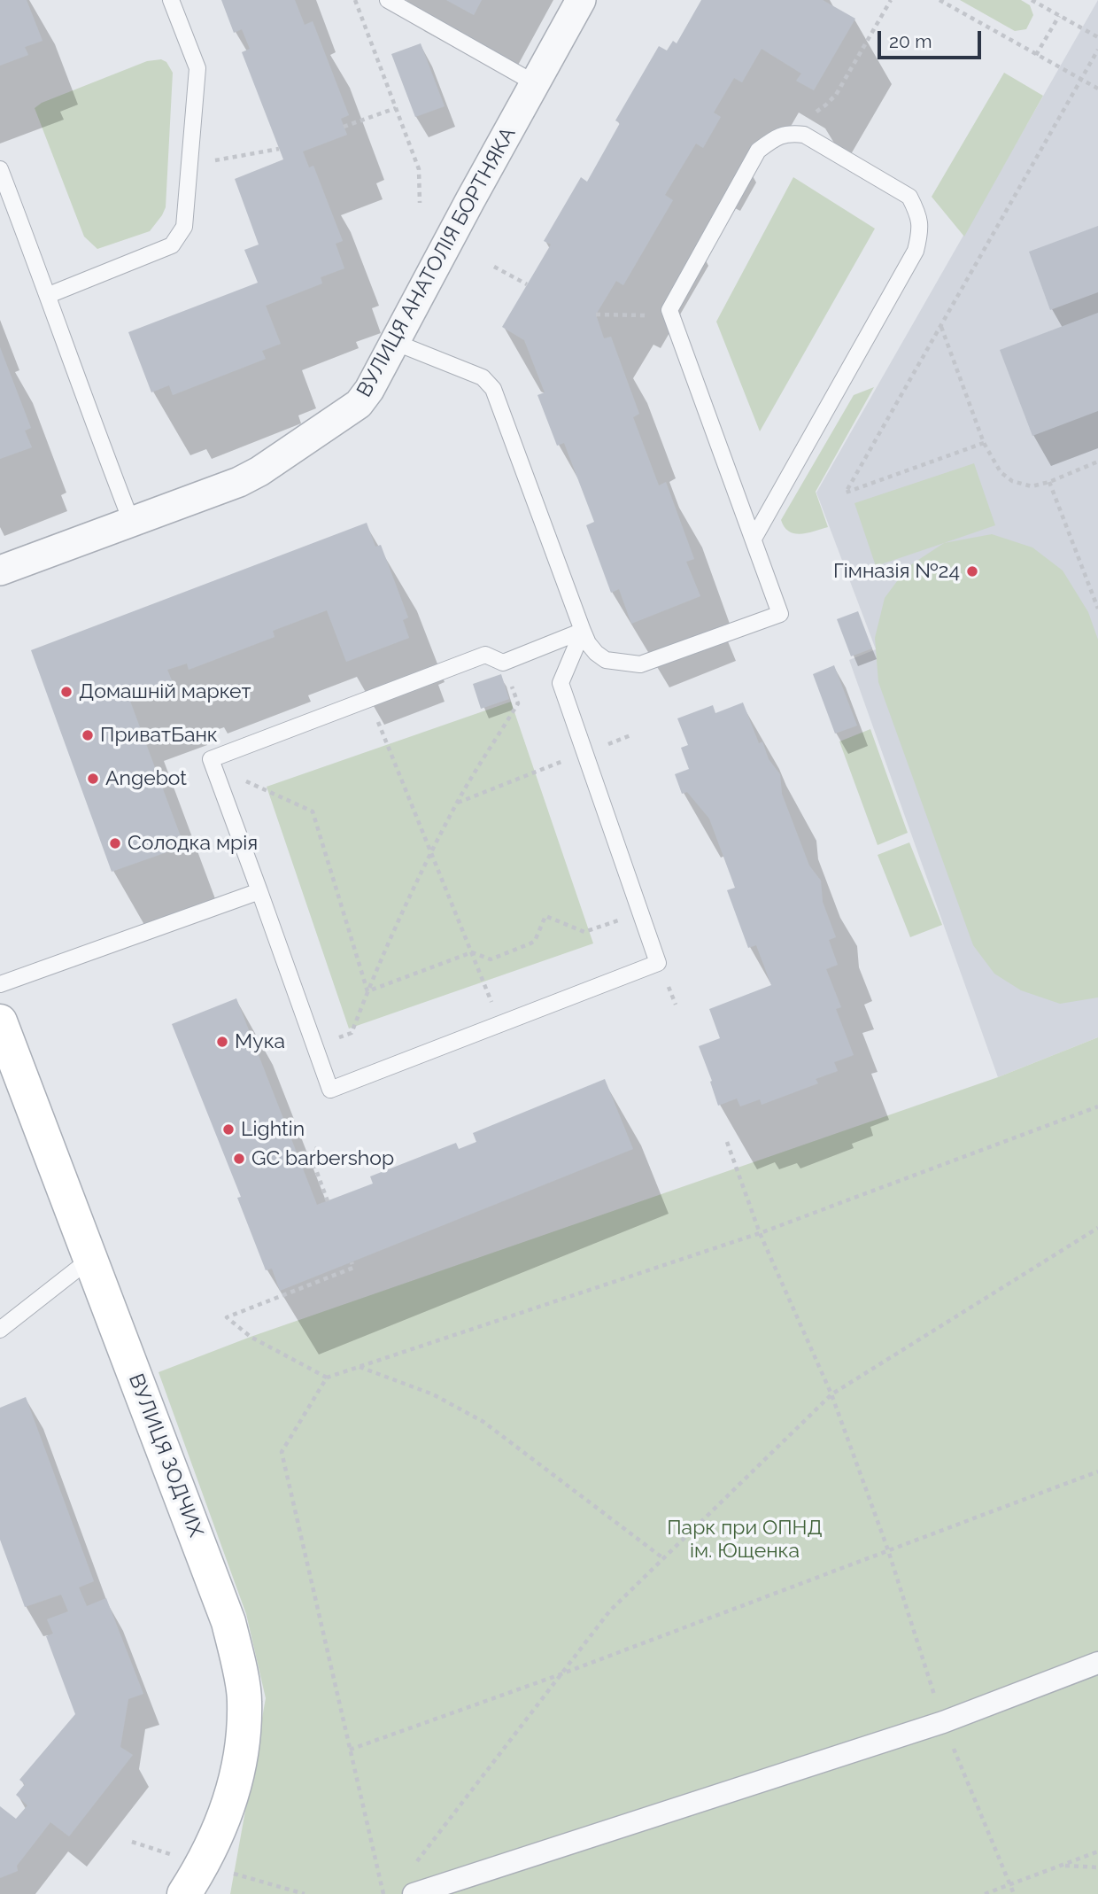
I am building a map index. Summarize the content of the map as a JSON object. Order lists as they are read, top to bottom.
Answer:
{
  "streets": {
    "main road": ["ВУЛИЦЯ ЗОДЧИХ"],
    "street": ["ВУЛИЦЯ АНАТОЛІЯ БОРТНЯКА"]
  },
  "parks": ["Парк при ОПНД ім. Ющенка"],
  "places": [
    "Гімназія №24",
    "Домашній маркет",
    "ПриватБанк",
    "Angebot",
    "Солодка мрія",
    "Мука",
    "Lightin",
    "GC barbershop"
  ],
  "scale_bar": "20 m"
}
